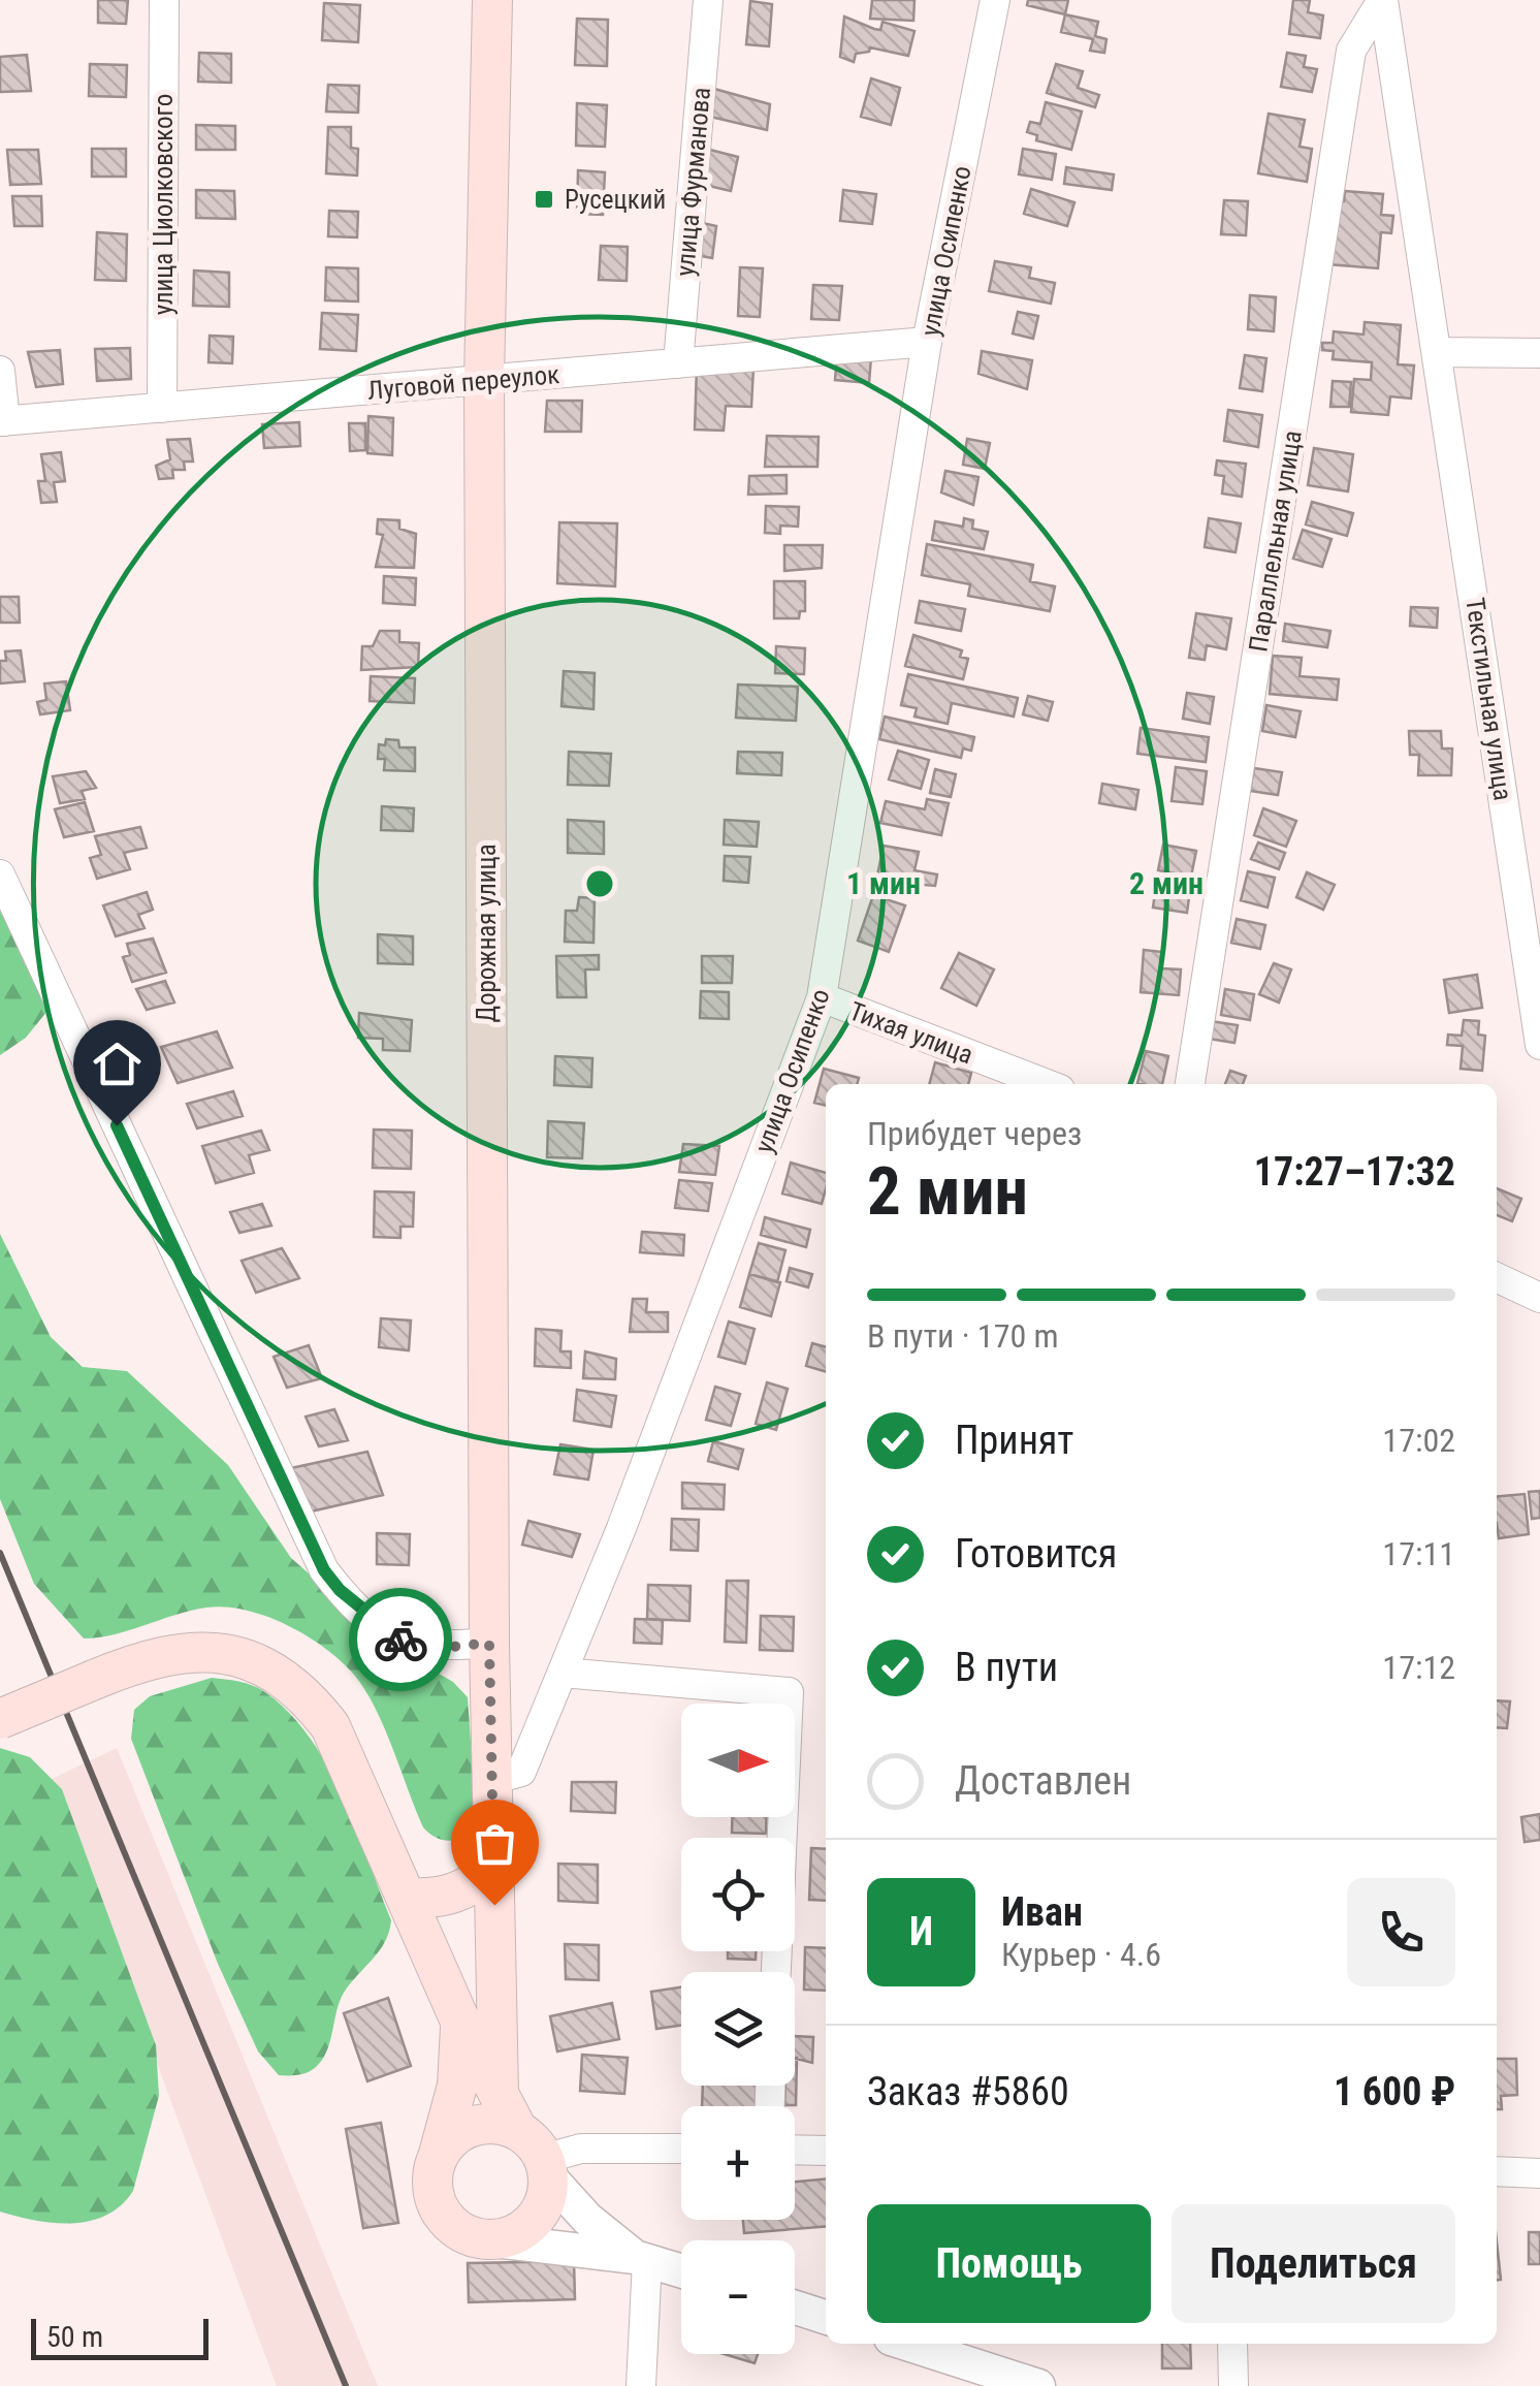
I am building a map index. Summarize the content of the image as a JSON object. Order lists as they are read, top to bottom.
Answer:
{
  "streets": {
    "main road": ["Дорожная улица"],
    "street": [
      "улица Фурманова",
      "улица Циолковского",
      "улица Осипенко",
      "Луговой переулок",
      "Параллельная улица",
      "Текстильная улица",
      "Тихая улица"
    ]
  },
  "crossings": [
    ["улица Фурманова", "Луговой переулок"],
    ["улица Циолковского", "Луговой переулок"],
    ["улица Осипенко", "Луговой переулок"],
    ["улица Осипенко", "Дорожная улица"],
    ["улица Осипенко", "Тихая улица"],
    ["Луговой переулок", "Дорожная улица"],
    ["Параллельная улица", "Текстильная улица"]
  ],
  "places": {
    "transit": ["Русецкий"]
  },
  "scale_bar": "50 m",
  "north": "right",
  "page": {
    "heading": ["2 мин", "Прибудет через", "17:27–17:32"],
    "panel": [
      "Иван",
      "Курьер · 4.6",
      "Заказ #5860",
      "1 600 ₽"
    ],
    "bar": "В пути · 170 m",
    "list": [
      ["Принят", "17:02"],
      ["Готовится", "17:11"],
      ["В пути", "17:12"],
      "Доставлен"
    ],
    "map_buttons": ["+", "−"],
    "round": "И",
    "buttons": ["Помощь", "Поделиться"],
    "scale": "50 m"
  },
  "rings": ["1 мин", "2 мин"]
}
